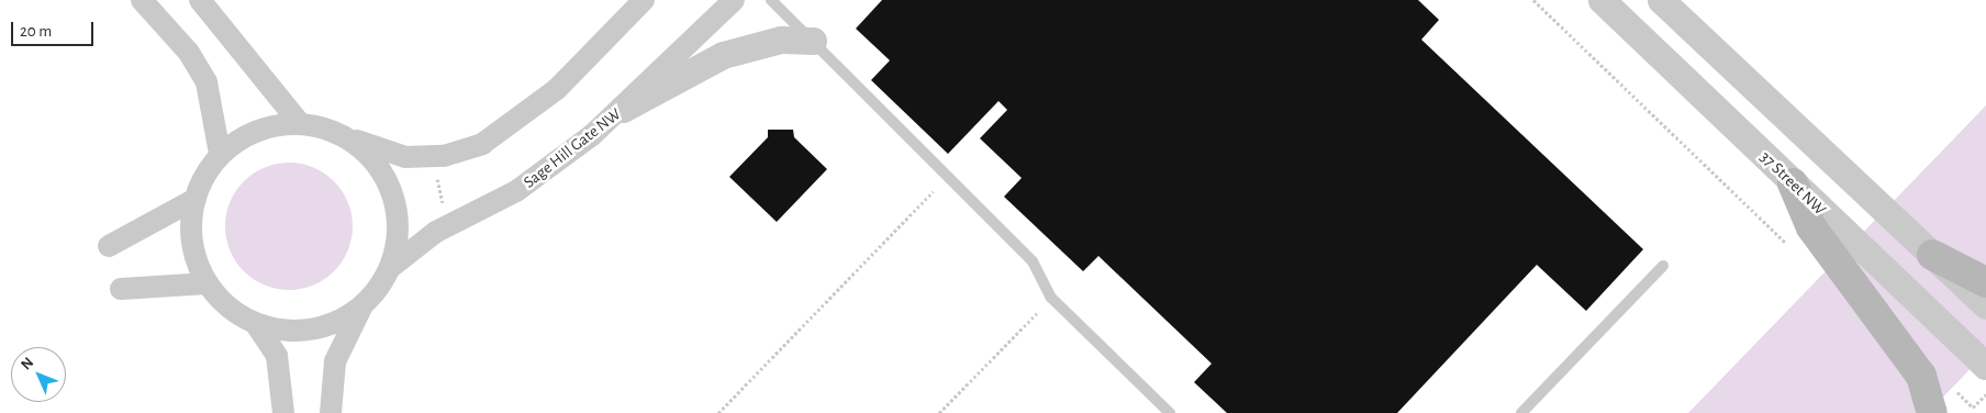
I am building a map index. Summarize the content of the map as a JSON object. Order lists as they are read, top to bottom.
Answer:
{
  "streets": {
    "street": ["Sage Hill Gate NW", "37 Street NW"]
  },
  "scale_bar": "20 m",
  "north": "top left"
}
